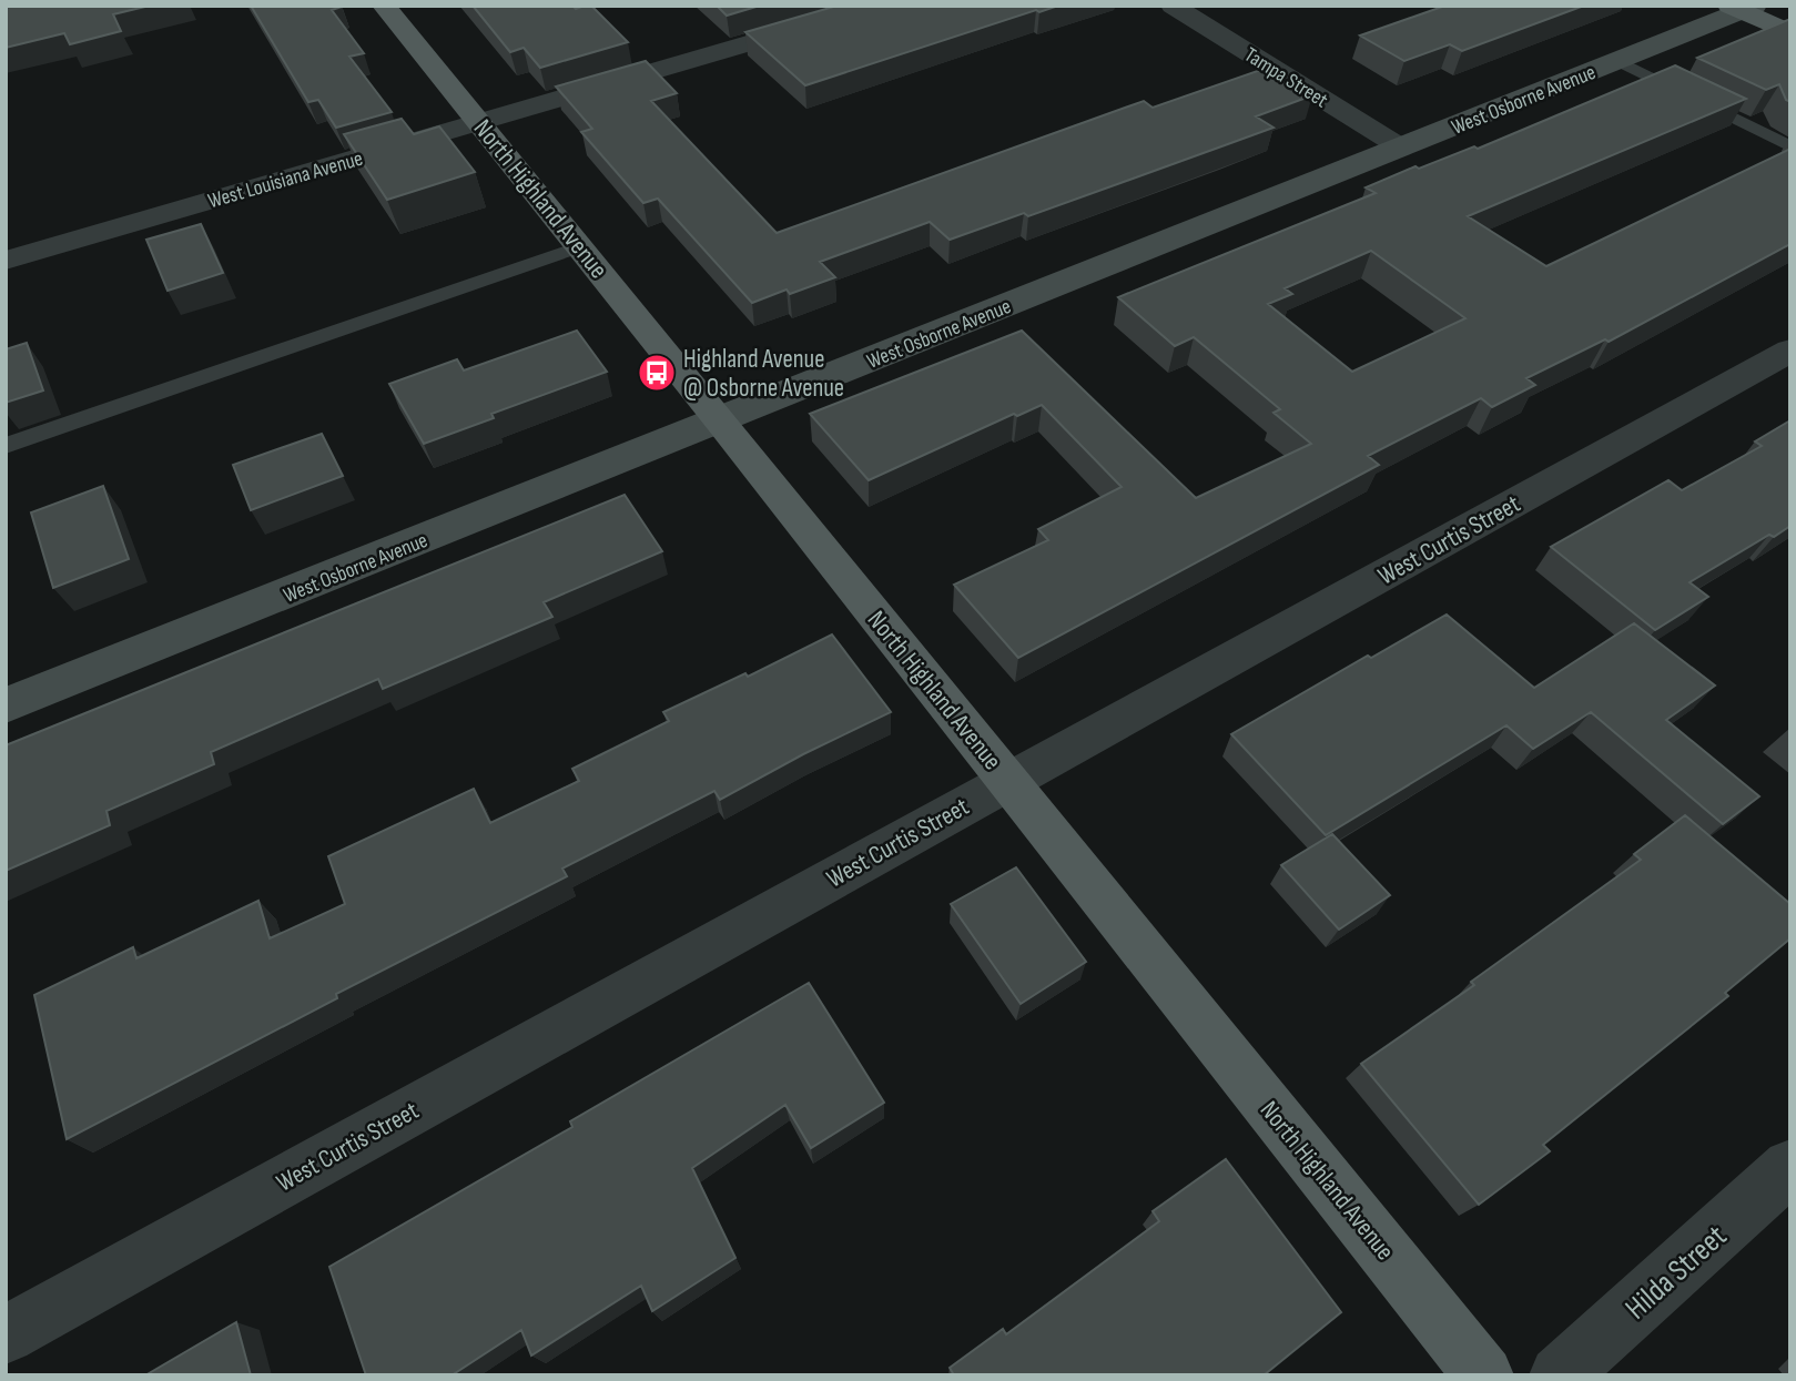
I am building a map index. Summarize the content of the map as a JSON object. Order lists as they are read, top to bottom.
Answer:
{
  "streets": {
    "main road": ["North Highland Avenue"],
    "street": [
      "Tampa Street",
      "West Osborne Avenue",
      "West Louisiana Avenue",
      "West Curtis Street",
      "Hilda Street"
    ]
  },
  "crossings": [
    ["Tampa Street", "West Osborne Avenue"],
    ["West Osborne Avenue", "North Highland Avenue"],
    ["West Louisiana Avenue", "North Highland Avenue"],
    ["North Highland Avenue", "West Curtis Street"]
  ],
  "places": {
    "bus stop": ["Highland Avenue @ Osborne Avenue"]
  }
}
